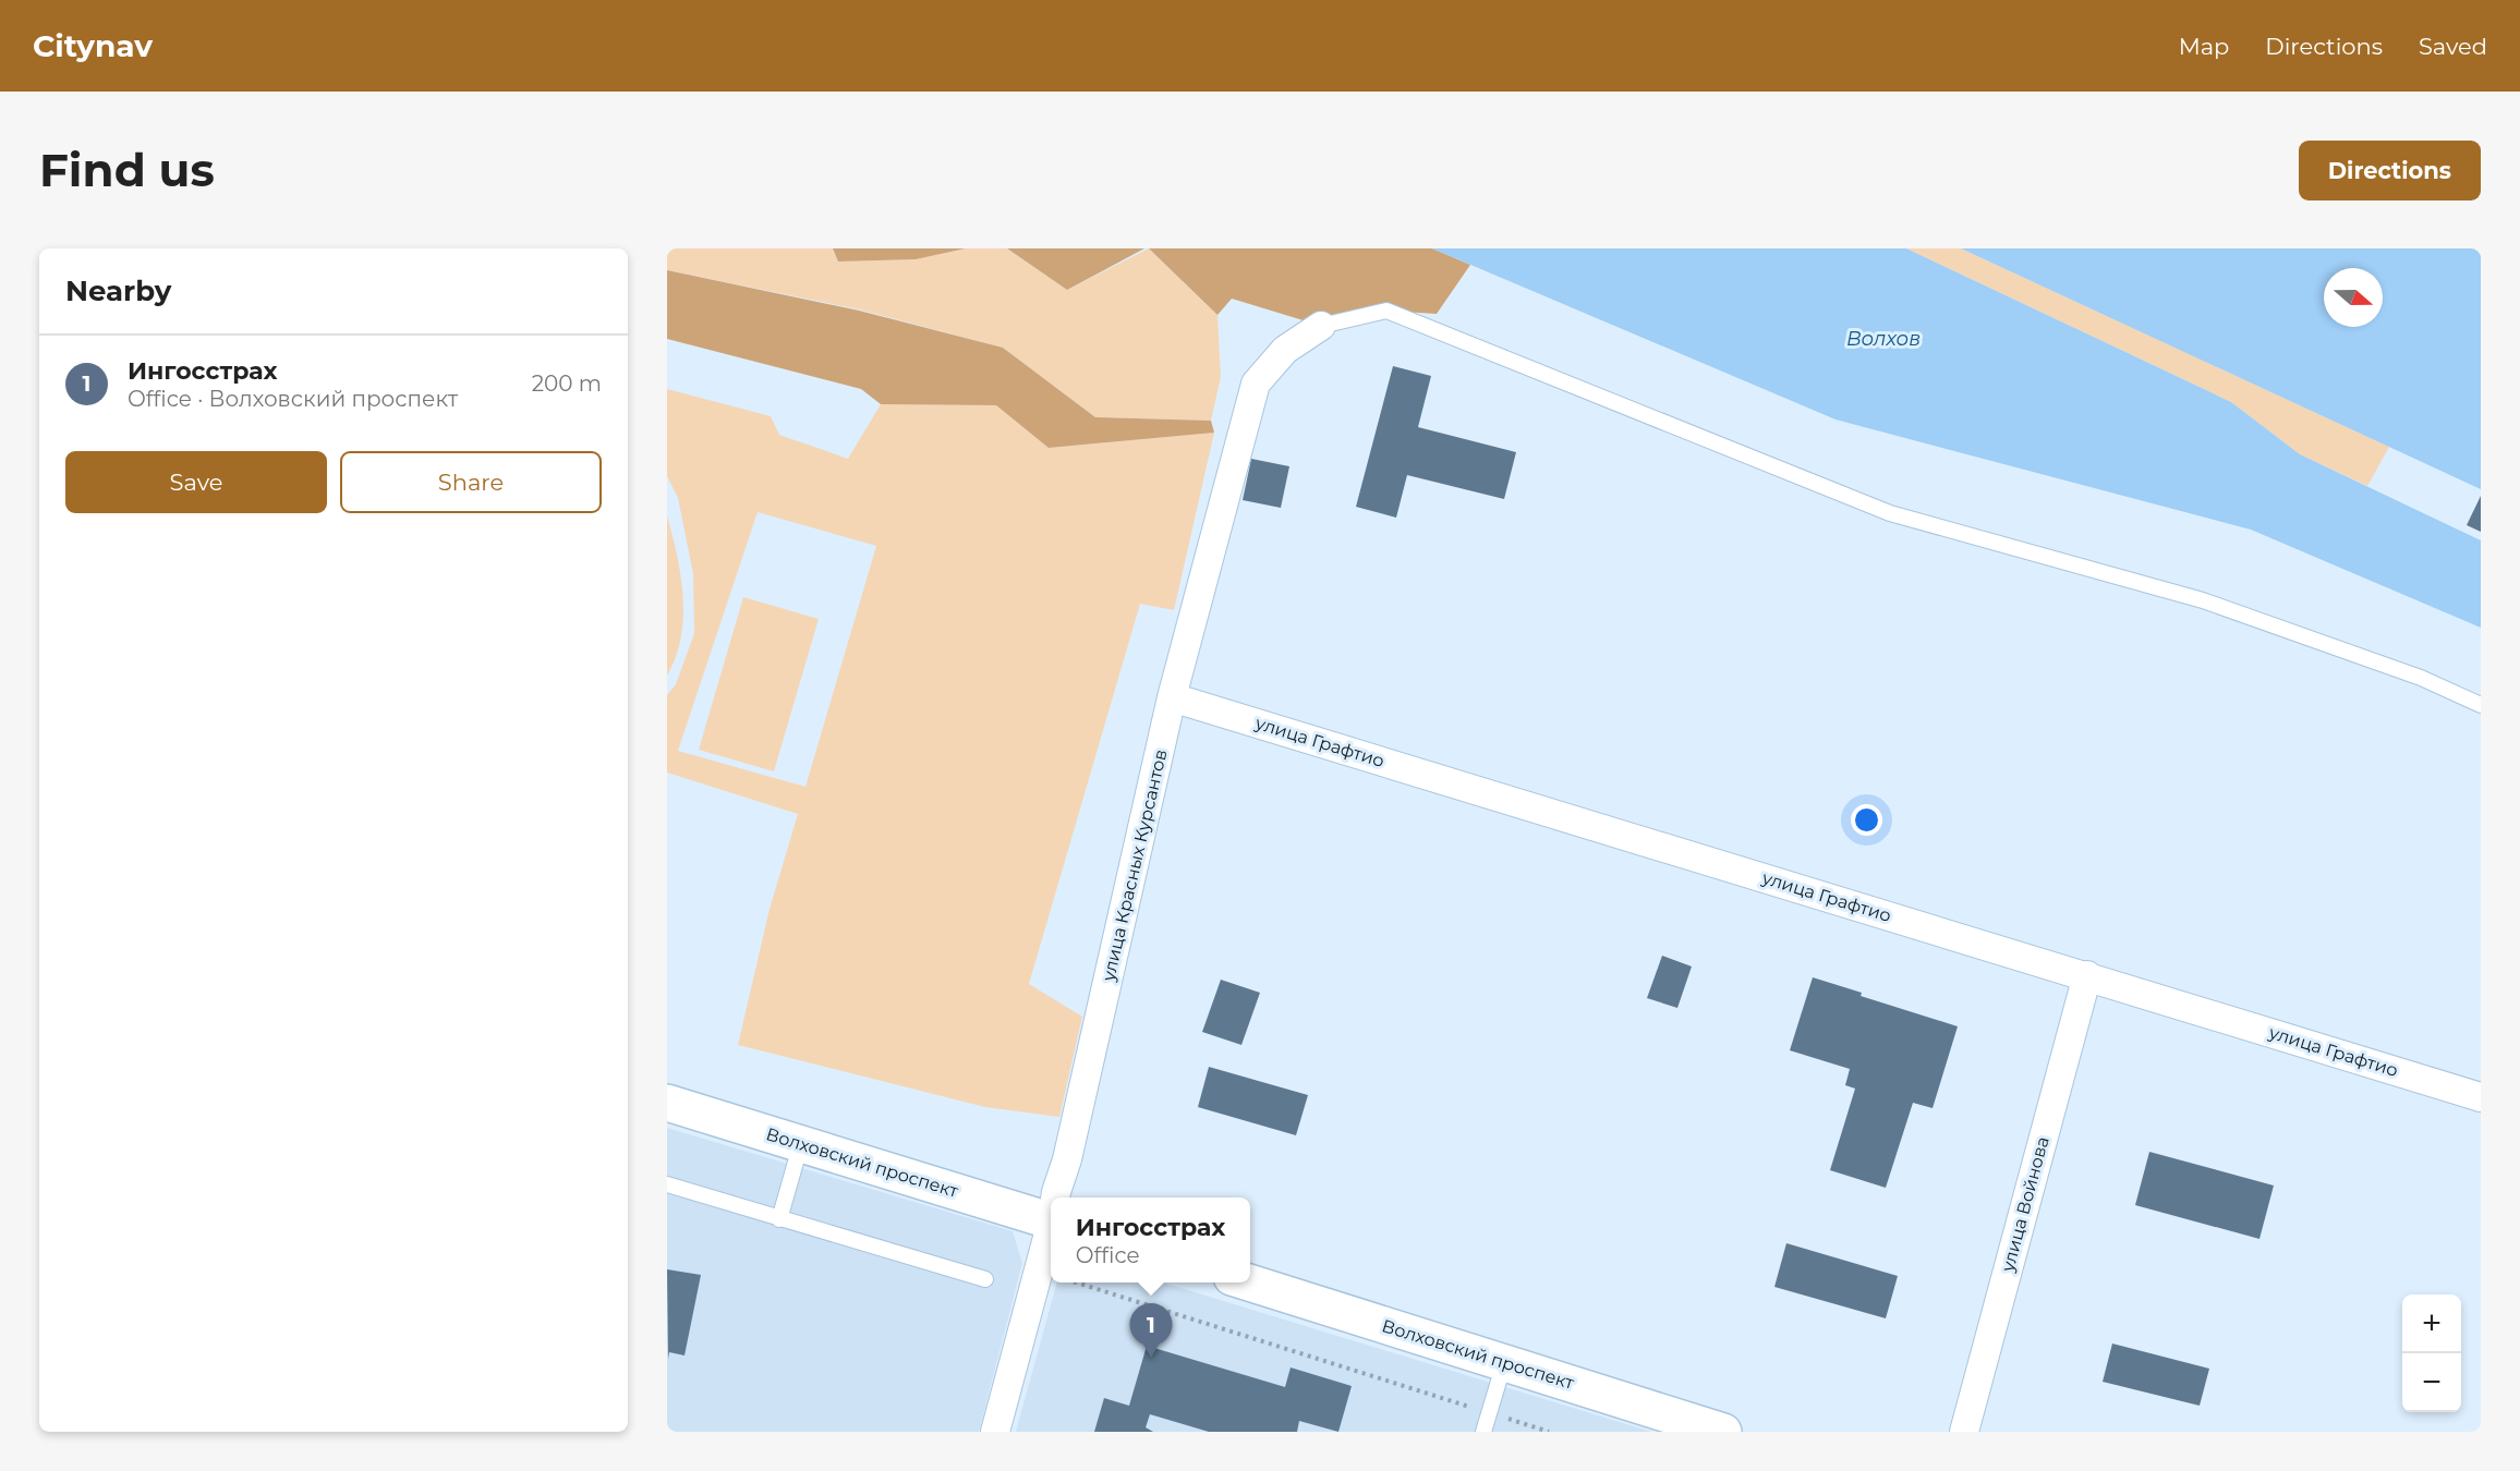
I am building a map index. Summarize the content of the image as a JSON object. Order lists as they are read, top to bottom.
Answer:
{
  "streets": {
    "street": [
      "улица Графтио",
      "улица Красных Курсантов",
      "Волховский проспект",
      "улица Войнова"
    ]
  },
  "crossings": [
    ["улица Графтио", "улица Красных Курсантов"],
    ["улица Графтио", "улица Войнова"]
  ],
  "water": ["Волхов"],
  "north": "right",
  "page": {
    "header": "Citynav",
    "nav": ["Map", "Directions", "Saved"],
    "buttons": [
      "Directions",
      ["Save", "Share"]
    ],
    "title": "Find us",
    "heading": "Nearby",
    "list": [
      {
        "mark": "1",
        "name": "Ингосстрах",
        "note": "Office · Волховский проспект",
        "value": "200 m"
      }
    ],
    "popup": ["Ингосстрах", "Office"],
    "map_buttons": ["+", "−"],
    "pins": "1"
  }
}
